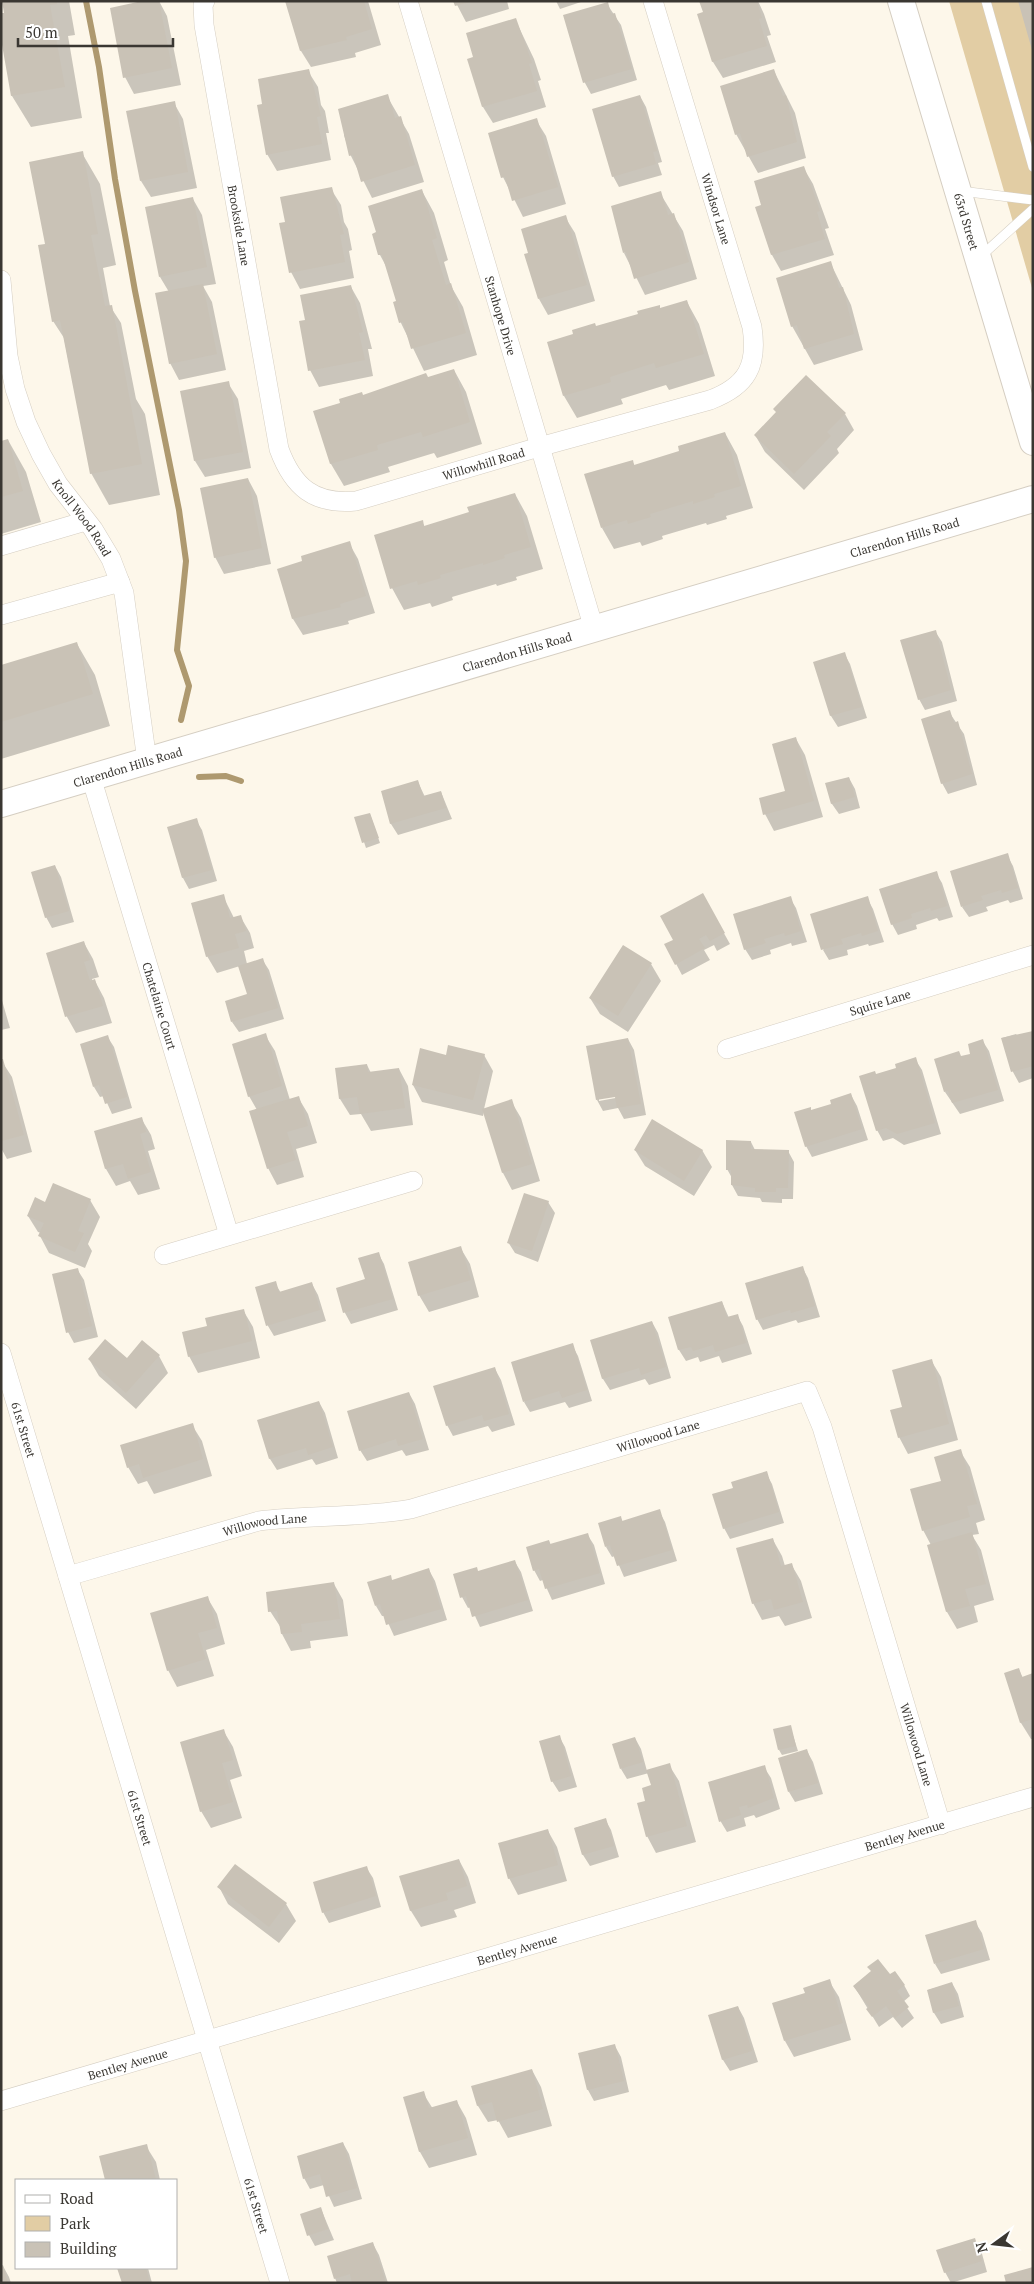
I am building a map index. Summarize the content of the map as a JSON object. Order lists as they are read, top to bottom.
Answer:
{
  "streets": {
    "street": [
      "Windsor Lane",
      "63rd Street",
      "Brookside Lane",
      "Stanhope Drive",
      "Willowhill Road",
      "Knoll Wood Road",
      "Clarendon Hills Road",
      "Squire Lane",
      "Chatelaine Court",
      "61st Street",
      "Willowood Lane",
      "Bentley Avenue"
    ]
  },
  "crossings": [
    ["Windsor Lane", "Willowhill Road"],
    ["Brookside Lane", "Willowhill Road"],
    ["Stanhope Drive", "Willowhill Road"],
    ["Stanhope Drive", "Clarendon Hills Road"],
    ["Knoll Wood Road", "Clarendon Hills Road"],
    ["Clarendon Hills Road", "Chatelaine Court"],
    ["61st Street", "Willowood Lane"],
    ["61st Street", "Bentley Avenue"],
    ["Willowood Lane", "Bentley Avenue"]
  ],
  "legend": ["Road", "Park", "Building"],
  "scale_bar": "50 m",
  "north": "left"
}
